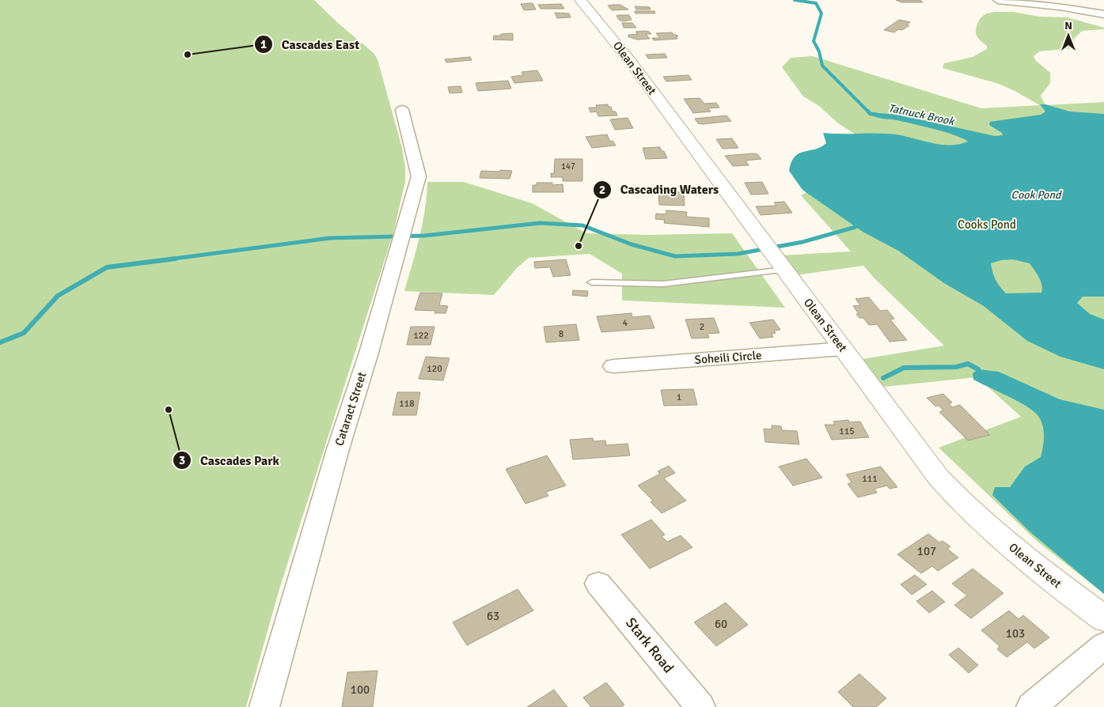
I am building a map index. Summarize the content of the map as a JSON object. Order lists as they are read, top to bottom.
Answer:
{
  "streets": {
    "street": [
      "Olean Street",
      "Soheili Circle",
      "Cataract Street",
      "Stark Road"
    ]
  },
  "crossings": [
    ["Olean Street", "Soheili Circle"]
  ],
  "water": ["Tatnuck Brook", "Cook Pond"],
  "parks": ["Cooks Pond"],
  "places": ["Cascades East", "Cascading Waters", "Cascades Park"],
  "house_numbers": [
    "147",
    "4",
    "2",
    "8",
    "122",
    "120",
    "1",
    "118",
    "115",
    "111",
    "107",
    "63",
    "60",
    "103",
    "100"
  ],
  "north": "top"
}
